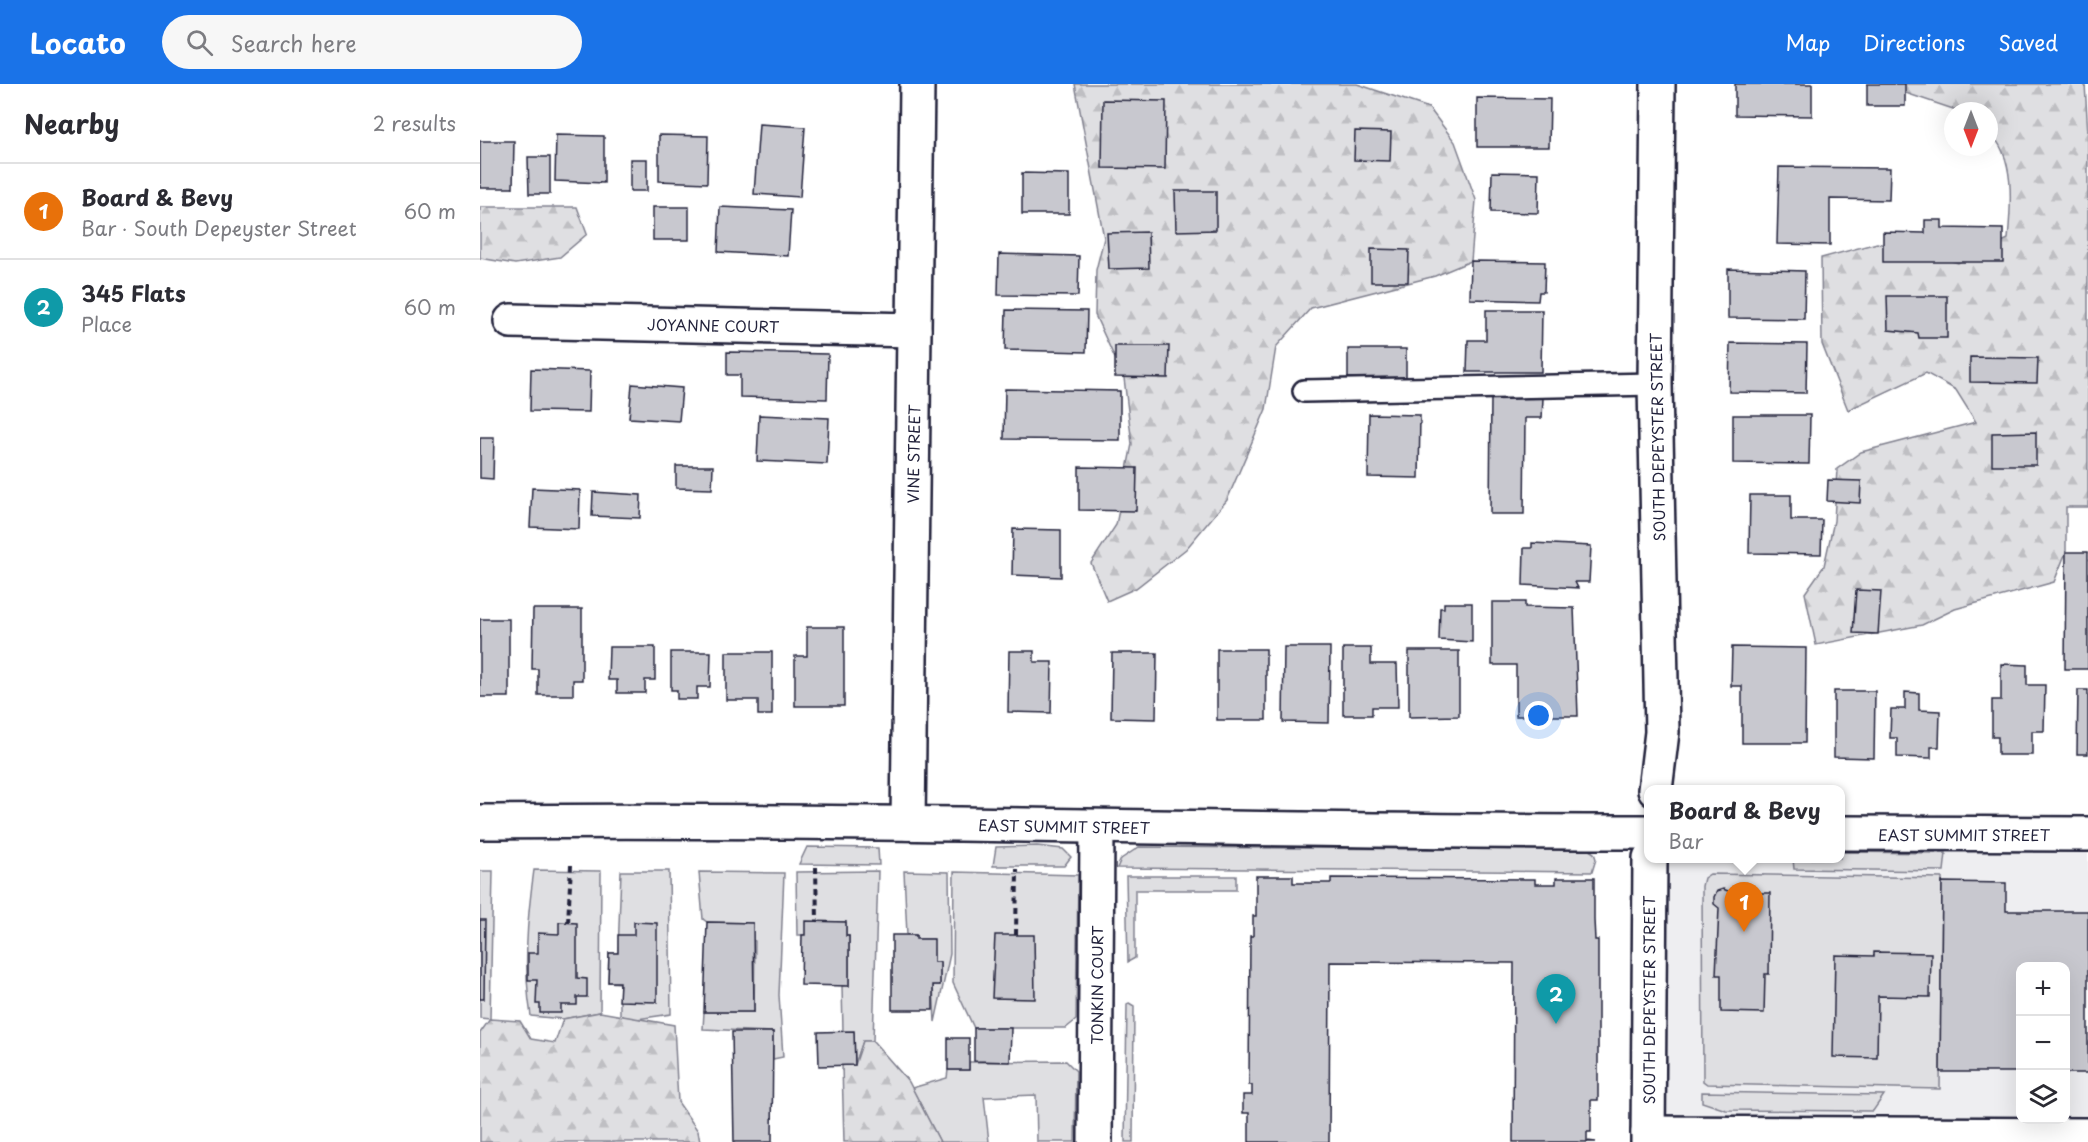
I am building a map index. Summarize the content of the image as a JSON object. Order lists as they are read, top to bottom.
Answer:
{
  "streets": {
    "street": [
      "JOYANNE COURT",
      "SOUTH DEPEYSTER STREET",
      "VINE STREET",
      "EAST SUMMIT STREET",
      "TONKIN COURT"
    ]
  },
  "crossings": [
    ["JOYANNE COURT", "VINE STREET"],
    ["VINE STREET", "EAST SUMMIT STREET"],
    ["EAST SUMMIT STREET", "TONKIN COURT"]
  ],
  "north": "bottom",
  "page": {
    "header": "Locato",
    "search": "Search here",
    "nav": ["Map", "Directions", "Saved"],
    "heading": ["Nearby", "2 results"],
    "list": [
      {
        "mark": "1",
        "name": "Board & Bevy",
        "note": "Bar · South Depeyster Street",
        "value": "60 m"
      },
      {
        "mark": "2",
        "name": "345 Flats",
        "note": "Place",
        "value": "60 m"
      }
    ],
    "popup": ["Board & Bevy", "Bar"],
    "pins": ["1", "2"],
    "map_buttons": ["+", "−"]
  }
}
